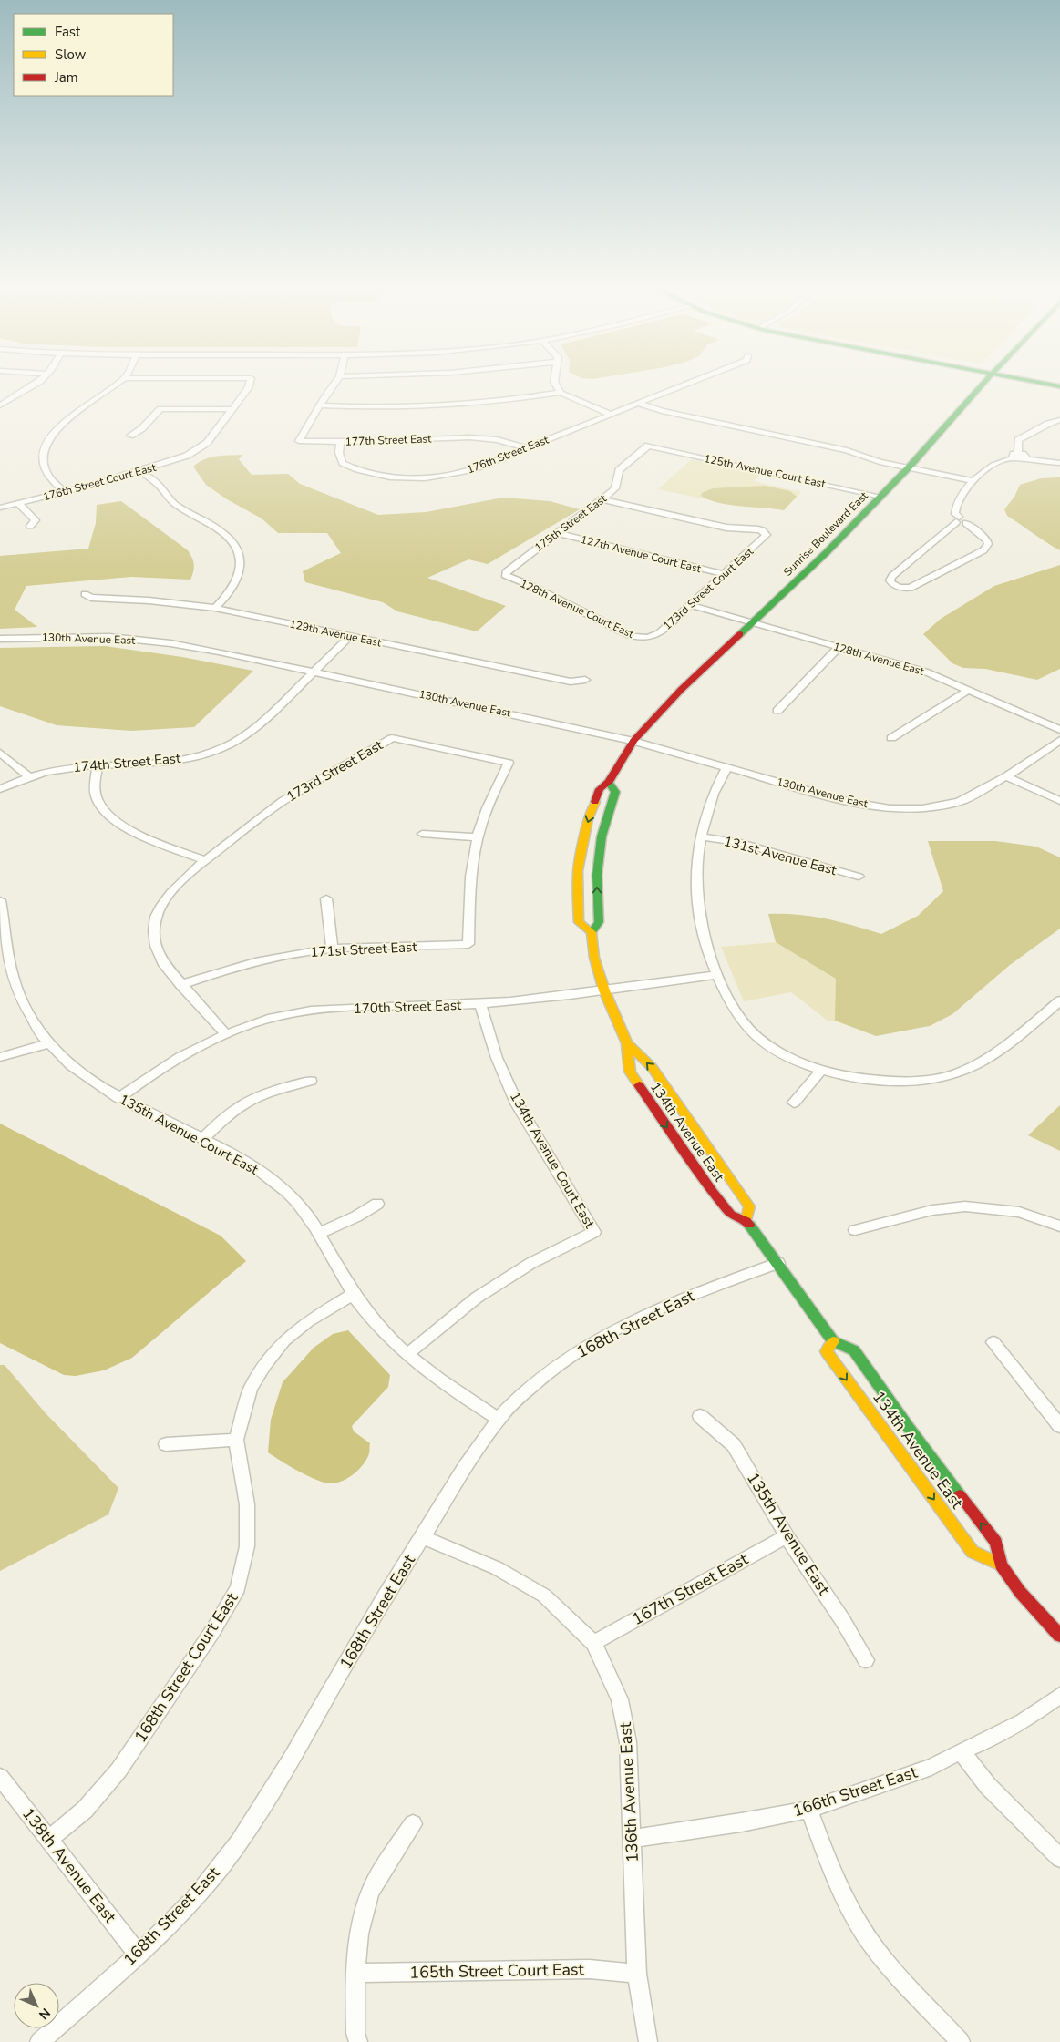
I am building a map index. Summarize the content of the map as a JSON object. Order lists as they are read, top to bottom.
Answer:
{
  "streets": {
    "street": [
      "177th Street East",
      "176th Street East",
      "125th Avenue Court East",
      "176th Street Court East",
      "175th Street East",
      "Sunrise Boulevard East",
      "127th Avenue Court East",
      "173rd Street Court East",
      "128th Avenue Court East",
      "129th Avenue East",
      "130th Avenue East",
      "128th Avenue East",
      "174th Street East",
      "173rd Street East",
      "131st Avenue East",
      "171st Street East",
      "170th Street East",
      "134th Avenue East",
      "135th Avenue Court East",
      "134th Avenue Court East",
      "168th Street East",
      "135th Avenue East",
      "167th Street East",
      "168th Street Court East",
      "166th Street East",
      "136th Avenue East",
      "138th Avenue East",
      "165th Street Court East"
    ]
  },
  "crossings": [
    ["177th Street East", "176th Street East"],
    ["125th Avenue Court East", "175th Street East"],
    ["125th Avenue Court East", "Sunrise Boulevard East"],
    ["175th Street East", "127th Avenue Court East"],
    ["175th Street East", "173rd Street Court East"],
    ["175th Street East", "128th Avenue Court East"],
    ["Sunrise Boulevard East", "130th Avenue East"],
    ["Sunrise Boulevard East", "128th Avenue East"],
    ["127th Avenue Court East", "173rd Street Court East"],
    ["173rd Street Court East", "128th Avenue Court East"],
    ["173rd Street Court East", "128th Avenue East"],
    ["129th Avenue East", "174th Street East"],
    ["130th Avenue East", "174th Street East"],
    ["173rd Street East", "171st Street East"],
    ["170th Street East", "134th Avenue East"],
    ["170th Street East", "135th Avenue Court East"],
    ["170th Street East", "134th Avenue Court East"],
    ["135th Avenue Court East", "134th Avenue Court East"],
    ["135th Avenue Court East", "168th Street East"],
    ["135th Avenue Court East", "168th Street Court East"],
    ["168th Street East", "136th Avenue East"],
    ["168th Street East", "138th Avenue East"],
    ["135th Avenue East", "167th Street East"],
    ["167th Street East", "136th Avenue East"],
    ["168th Street Court East", "138th Avenue East"],
    ["166th Street East", "136th Avenue East"],
    ["136th Avenue East", "165th Street Court East"]
  ],
  "legend": ["Fast", "Slow", "Jam"],
  "north": "bottom right"
}
